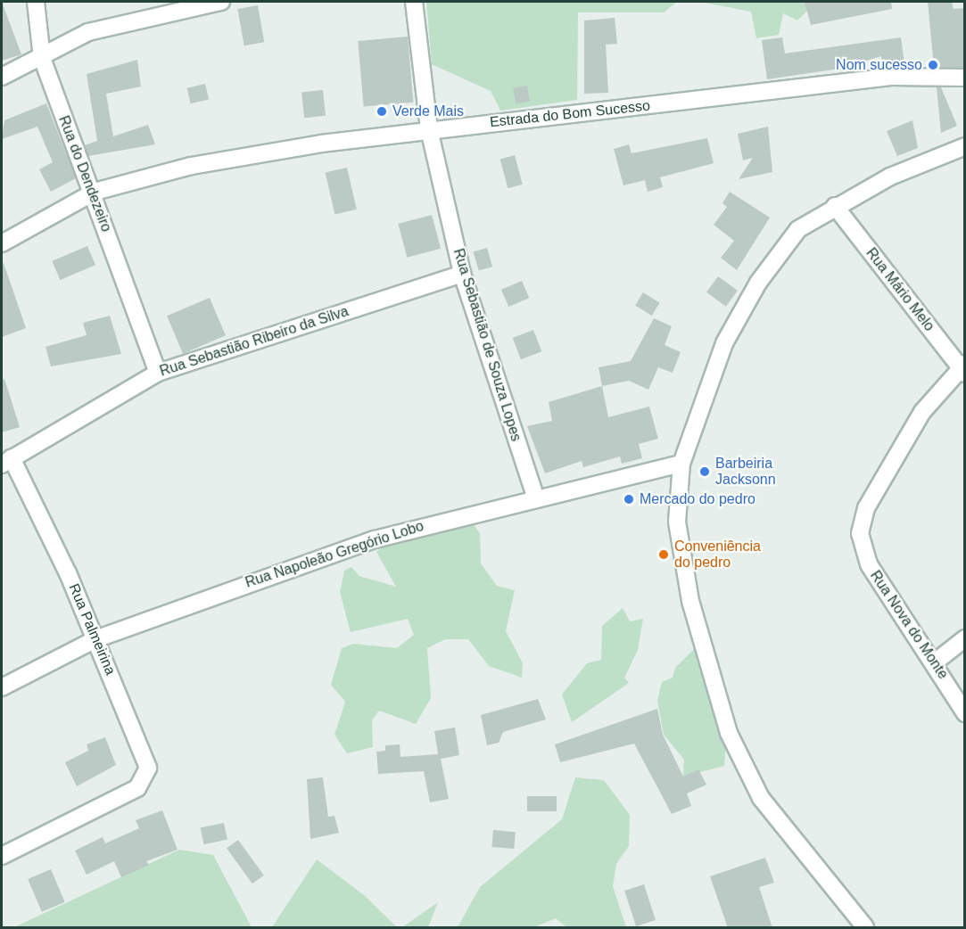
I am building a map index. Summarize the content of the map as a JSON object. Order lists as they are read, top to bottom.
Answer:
{
  "streets": {
    "street": [
      "Estrada do Bom Sucesso",
      "Rua do Dendezeiro",
      "Rua Mário Melo",
      "Rua Sebastião Ribeiro da Silva",
      "Rua Sebastião de Souza Lopes",
      "Rua Napoleão Gregório Lobo",
      "Rua Nova do Monte",
      "Rua Palmeirina"
    ]
  },
  "crossings": [
    ["Estrada do Bom Sucesso", "Rua do Dendezeiro"],
    ["Estrada do Bom Sucesso", "Rua Sebastião de Souza Lopes"],
    ["Rua do Dendezeiro", "Rua Sebastião Ribeiro da Silva"],
    ["Rua Mário Melo", "Rua Nova do Monte"],
    ["Rua Sebastião Ribeiro da Silva", "Rua Sebastião de Souza Lopes"],
    ["Rua Sebastião Ribeiro da Silva", "Rua Palmeirina"],
    ["Rua Sebastião de Souza Lopes", "Rua Napoleão Gregório Lobo"],
    ["Rua Napoleão Gregório Lobo", "Rua Palmeirina"]
  ],
  "places": [
    "Nom sucesso",
    "Verde Mais",
    "Barbeiria Jacksonn",
    "Mercado do pedro",
    "Conveniência do pedro"
  ]
}
